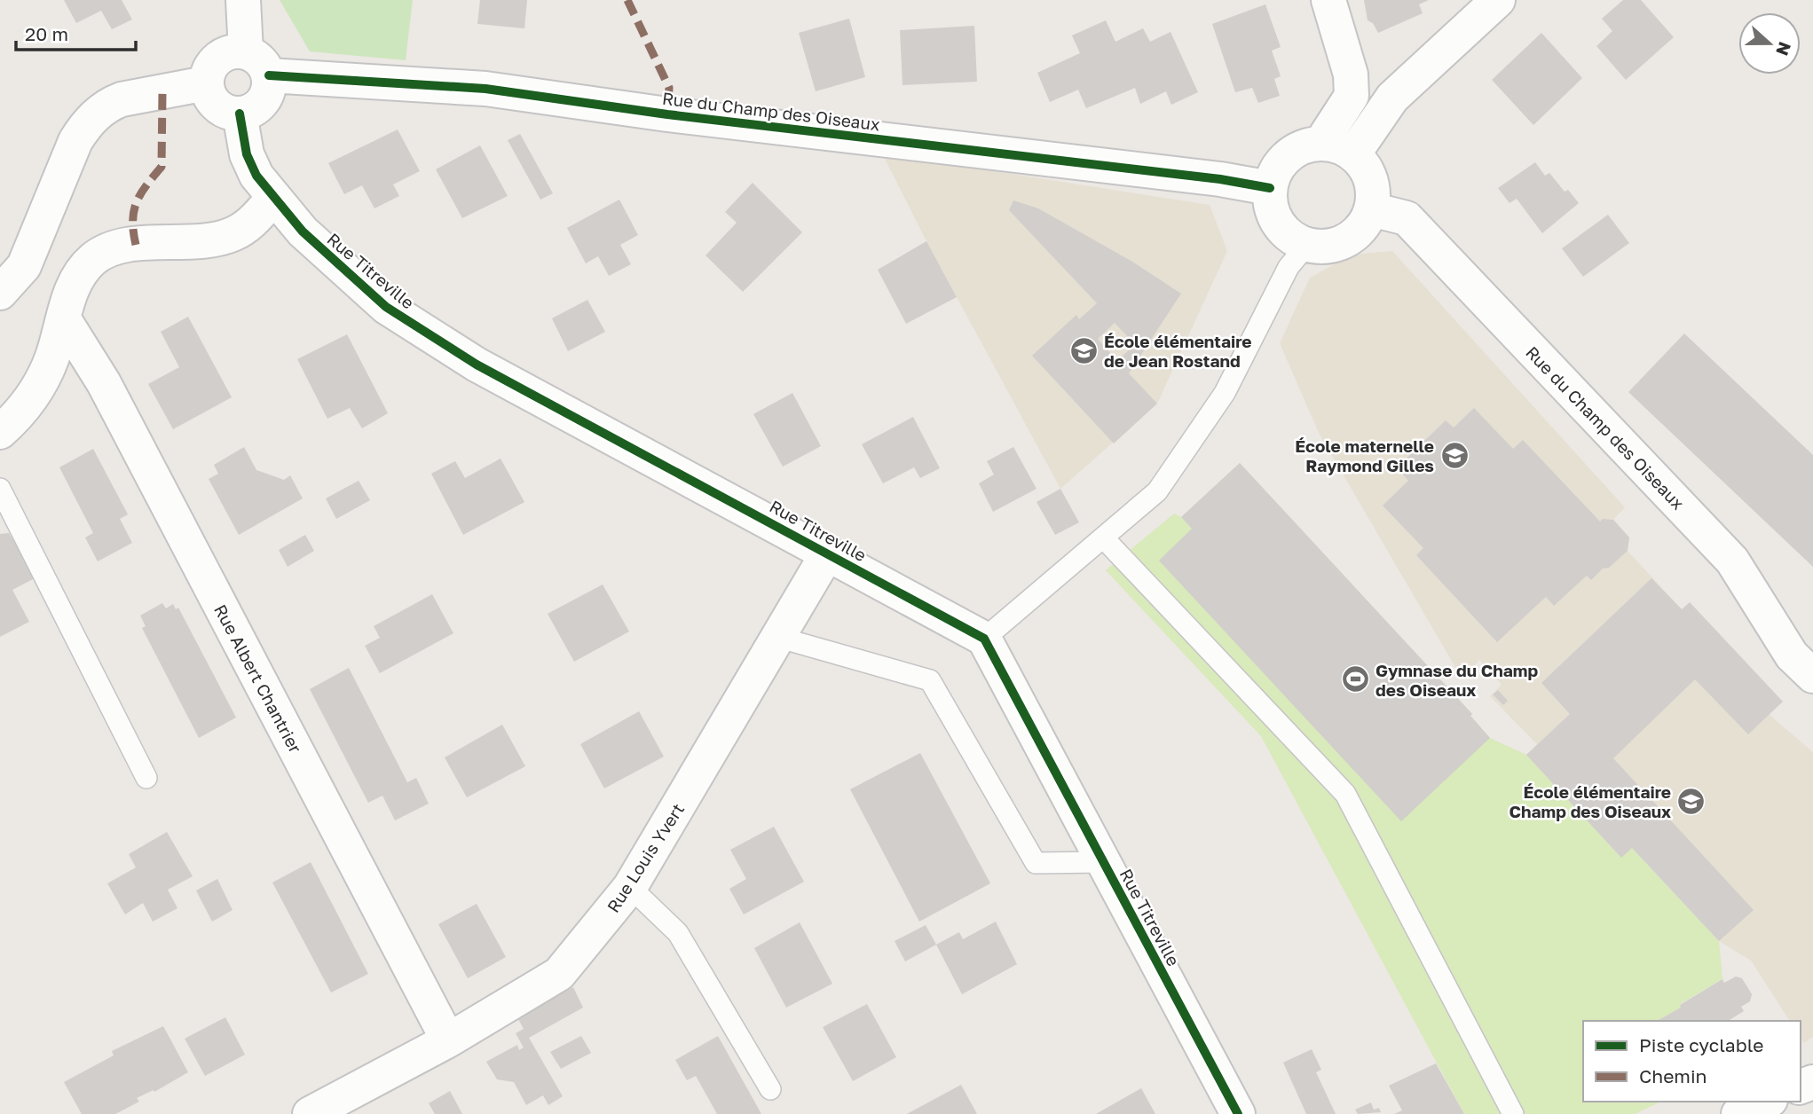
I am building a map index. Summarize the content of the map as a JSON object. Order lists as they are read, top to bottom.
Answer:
{
  "streets": {
    "street": [
      "Rue du Champ des Oiseaux",
      "Rue Titreville",
      "Rue Albert Chantrier",
      "Rue Louis Yvert"
    ]
  },
  "crossings": [
    ["Rue du Champ des Oiseaux", "Rue Titreville"],
    ["Rue Titreville", "Rue Louis Yvert"],
    ["Rue Albert Chantrier", "Rue Louis Yvert"]
  ],
  "places": {
    "school or university": ["École élémentaire de Jean Rostand", "École maternelle Raymond Gilles", "École élémentaire Champ des Oiseaux"],
    "sports": ["Gymnase du Champ des Oiseaux"]
  },
  "legend": ["Piste cyclable", "Chemin"],
  "scale_bar": "20 m",
  "north": "right"
}
